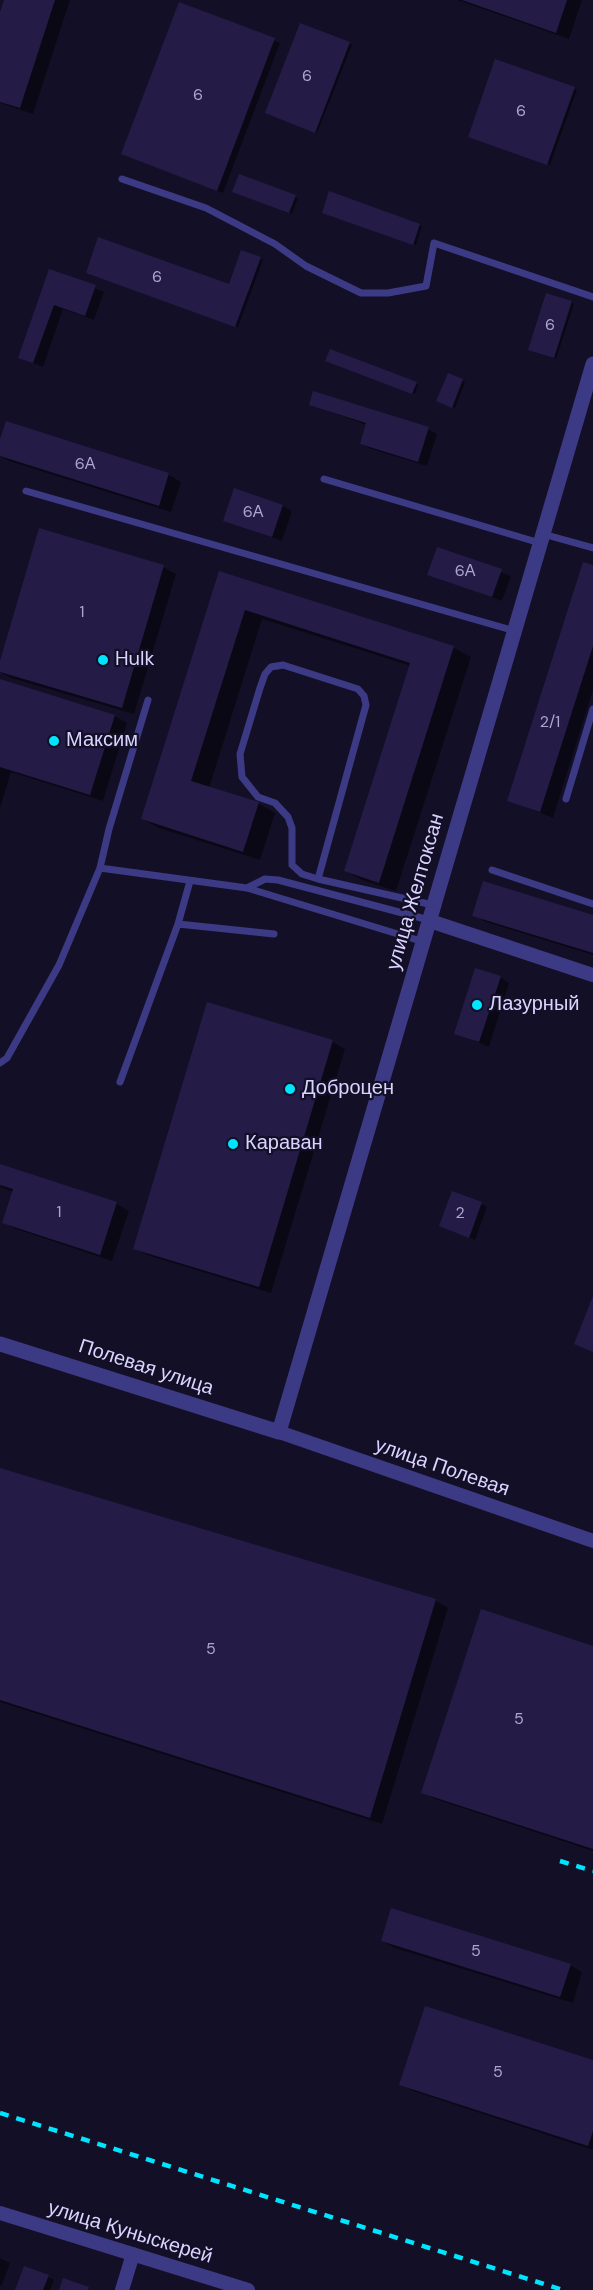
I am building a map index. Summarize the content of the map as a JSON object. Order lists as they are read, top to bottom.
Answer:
{
  "streets": {
    "street": [
      "улица Желтоксан",
      "Полевая улица",
      "улица Полевая",
      "улица Куныскерей"
    ]
  },
  "crossings": [
    ["улица Желтоксан", "Полевая улица"],
    ["улица Желтоксан", "улица Полевая"],
    ["Полевая улица", "улица Полевая"]
  ],
  "places": [
    "Hulk",
    "Максим",
    "Лазурный",
    "Доброцен",
    "Караван"
  ],
  "house_numbers": [
    "6",
    "6",
    "6",
    "6",
    "6",
    "6А",
    "6А",
    "6А",
    "1",
    "2/1",
    "1",
    "2",
    "5",
    "5",
    "5",
    "5"
  ]
}
